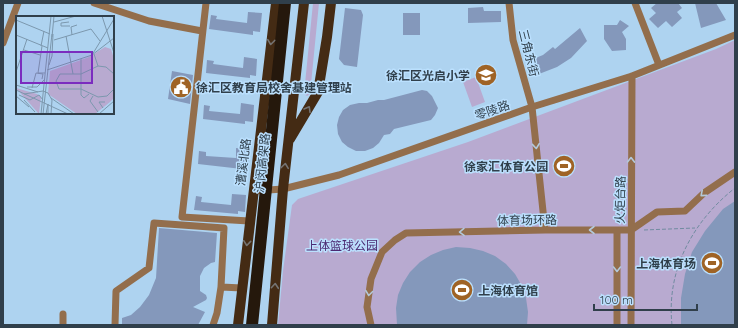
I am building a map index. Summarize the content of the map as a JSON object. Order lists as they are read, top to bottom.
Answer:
{
  "streets": {
    "highway": ["沪闵高架路"],
    "main road": ["漕溪北路"],
    "street": [
      "三角东街",
      "零陵路",
      "火炬台路",
      "体育场环路"
    ]
  },
  "crossings": [
    ["三角东街", "零陵路"],
    ["三角东街", "体育场环路"],
    ["零陵路", "漕溪北路"],
    ["零陵路", "火炬台路"],
    ["火炬台路", "体育场环路"]
  ],
  "one_way": ["三角东街", "火炬台路", "体育场环路"],
  "parks": ["上体篮球公园"],
  "places": {
    "school or university": ["徐汇区光启小学"],
    "public building": ["徐汇区教育局校舍基建管理站"],
    "sports": ["徐家汇体育公园", "上海体育场", "上海体育馆"]
  },
  "scale_bar": "100 m"
}
